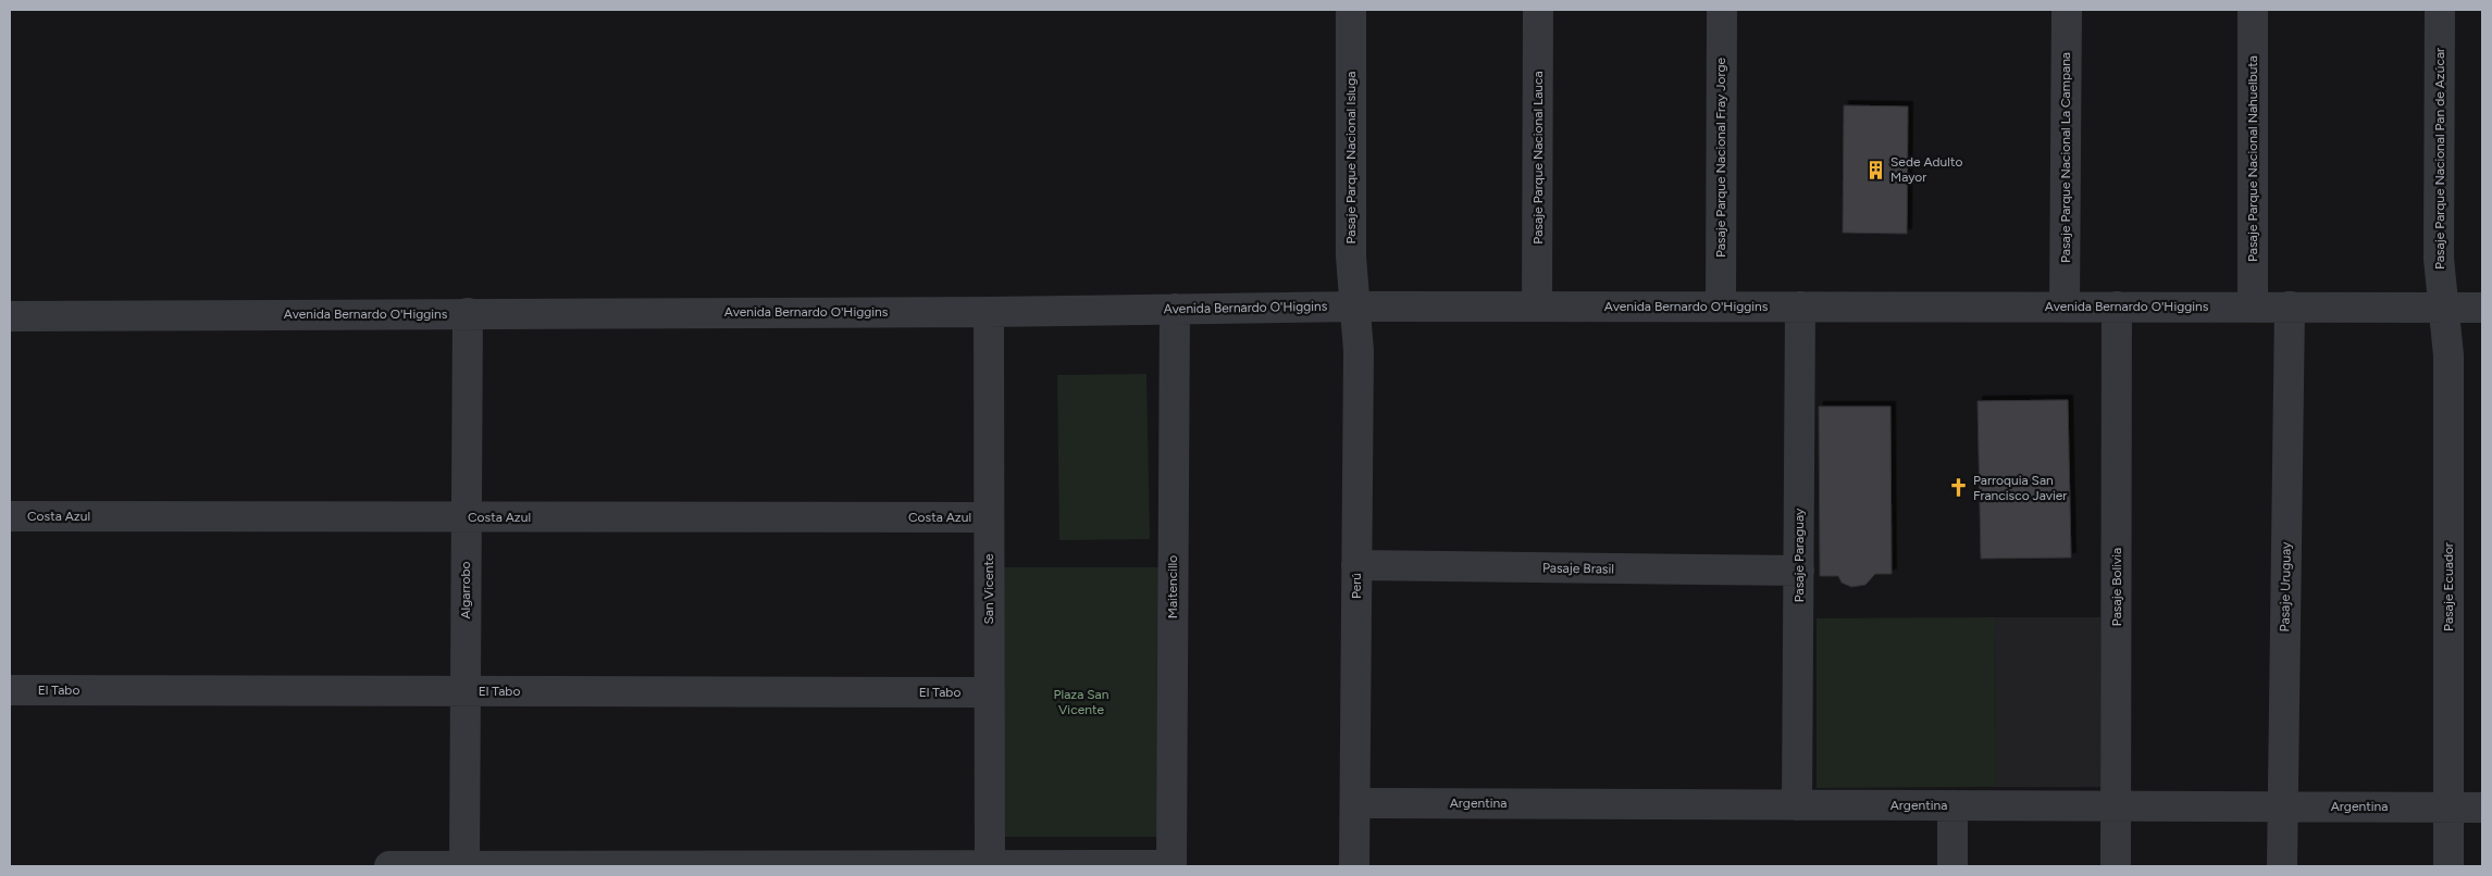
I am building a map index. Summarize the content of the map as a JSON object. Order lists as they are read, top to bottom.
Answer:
{
  "streets": {
    "street": [
      "Pasaje Parque Nacional Isluga",
      "Pasaje Parque Nacional Lauca",
      "Pasaje Parque Nacional Fray Jorge",
      "Pasaje Parque Nacional La Campana",
      "Pasaje Parque Nacional Nahuelbuta",
      "Pasaje Parque Nacional Pan de Azúcar",
      "Avenida Bernardo O'Higgins",
      "Costa Azul",
      "Pasaje Paraguay",
      "Pasaje Brasil",
      "Perú",
      "Maitencillo",
      "Pasaje Bolivia",
      "Pasaje Uruguay",
      "Pasaje Ecuador",
      "San Vicente",
      "Algarrobo",
      "El Tabo",
      "Argentina"
    ]
  },
  "crossings": [
    ["Pasaje Parque Nacional Isluga", "Avenida Bernardo O'Higgins"],
    ["Pasaje Parque Nacional Isluga", "Perú"],
    ["Pasaje Parque Nacional Lauca", "Avenida Bernardo O'Higgins"],
    ["Pasaje Parque Nacional Fray Jorge", "Avenida Bernardo O'Higgins"],
    ["Pasaje Parque Nacional La Campana", "Avenida Bernardo O'Higgins"],
    ["Pasaje Parque Nacional Nahuelbuta", "Avenida Bernardo O'Higgins"],
    ["Pasaje Parque Nacional Pan de Azúcar", "Avenida Bernardo O'Higgins"],
    ["Pasaje Parque Nacional Pan de Azúcar", "Pasaje Ecuador"],
    ["Avenida Bernardo O'Higgins", "Pasaje Paraguay"],
    ["Avenida Bernardo O'Higgins", "Perú"],
    ["Avenida Bernardo O'Higgins", "Maitencillo"],
    ["Avenida Bernardo O'Higgins", "Pasaje Bolivia"],
    ["Avenida Bernardo O'Higgins", "Pasaje Uruguay"],
    ["Avenida Bernardo O'Higgins", "Pasaje Ecuador"],
    ["Avenida Bernardo O'Higgins", "San Vicente"],
    ["Avenida Bernardo O'Higgins", "Algarrobo"],
    ["Costa Azul", "San Vicente"],
    ["Costa Azul", "Algarrobo"],
    ["Pasaje Paraguay", "Pasaje Brasil"],
    ["Pasaje Paraguay", "Argentina"],
    ["Pasaje Brasil", "Perú"],
    ["Perú", "Argentina"],
    ["Pasaje Bolivia", "Argentina"],
    ["Pasaje Uruguay", "Argentina"],
    ["Pasaje Ecuador", "Argentina"],
    ["San Vicente", "El Tabo"],
    ["Algarrobo", "El Tabo"]
  ],
  "parks": ["Plaza San Vicente"],
  "places": {
    "building": ["Sede Adulto Mayor"],
    "church": ["Parroquia San Francisco Javier"]
  }
}
